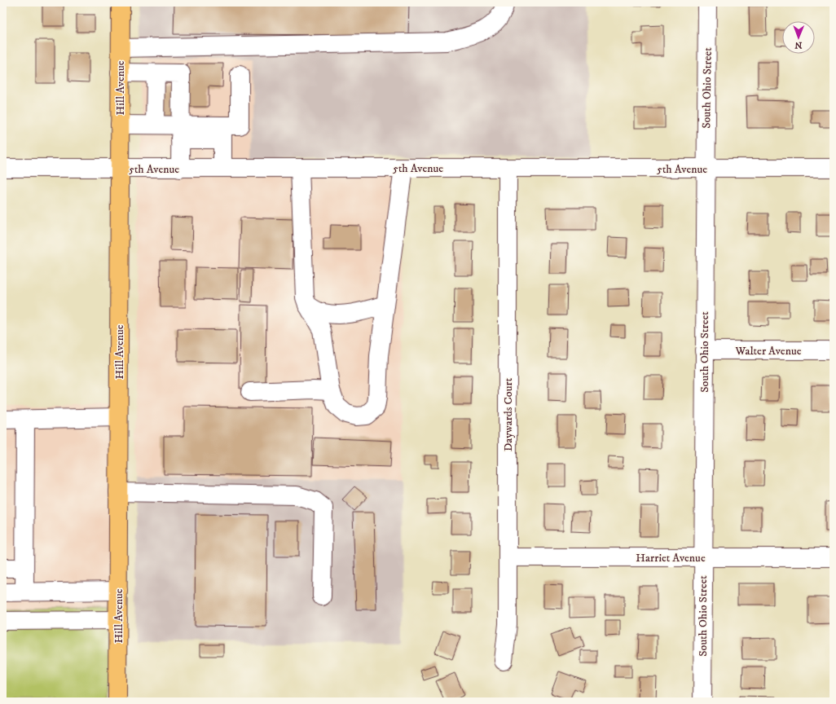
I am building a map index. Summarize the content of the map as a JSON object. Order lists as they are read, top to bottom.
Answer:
{
  "streets": {
    "main road": ["Hill Avenue"],
    "street": [
      "South Ohio Street",
      "5th Avenue",
      "Walter Avenue",
      "Daywards Court",
      "Harriet Avenue"
    ]
  },
  "crossings": [
    ["Hill Avenue", "5th Avenue"],
    ["South Ohio Street", "5th Avenue"],
    ["South Ohio Street", "Walter Avenue"],
    ["South Ohio Street", "Harriet Avenue"],
    ["5th Avenue", "Daywards Court"],
    ["Daywards Court", "Harriet Avenue"]
  ],
  "north": "bottom"
}
